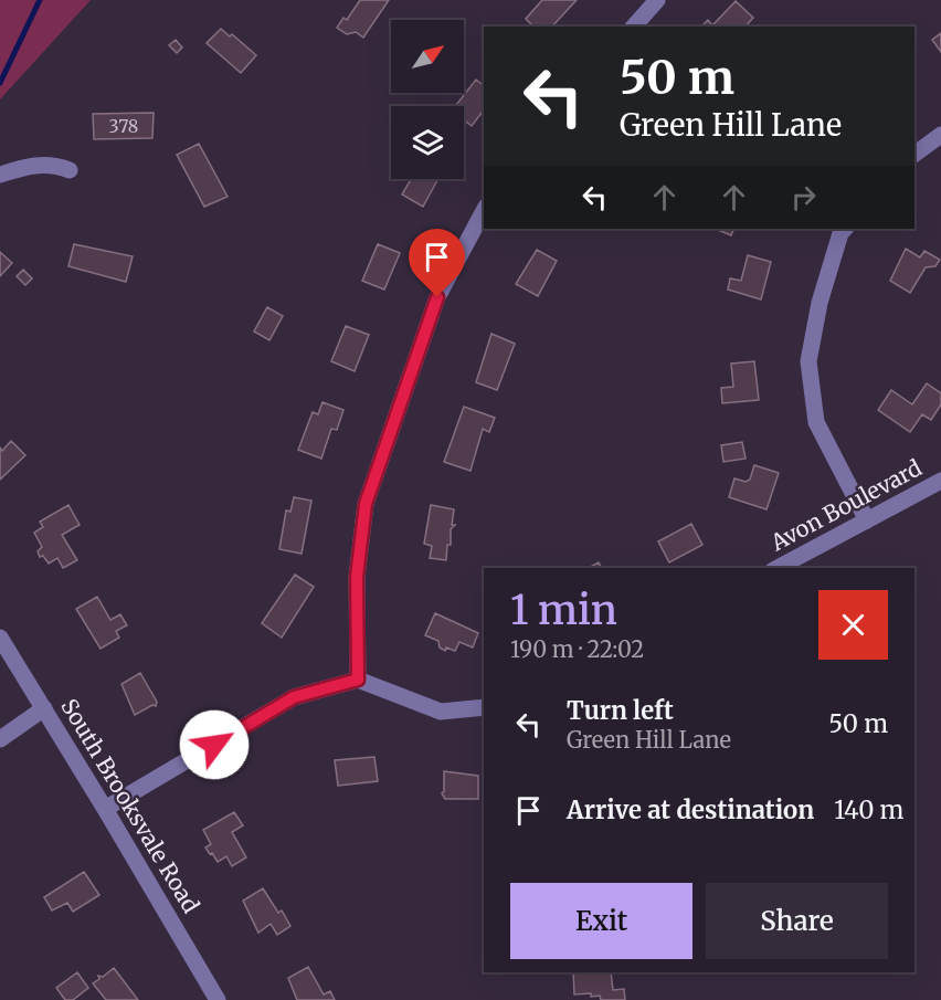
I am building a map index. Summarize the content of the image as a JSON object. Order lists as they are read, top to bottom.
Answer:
{
  "streets": {
    "street": ["Avon Boulevard", "South Brooksvale Road"]
  },
  "house_numbers": ["378"],
  "north": "top right",
  "page": {
    "turn": ["50 m", "Green Hill Lane"],
    "heading": ["1 min", "190 m · 22:02"],
    "list": [
      {
        "name": "Turn left",
        "note": "Green Hill Lane",
        "value": "50 m"
      },
      {
        "name": "Arrive at destination",
        "value": "140 m"
      }
    ],
    "buttons": ["Exit", "Share"]
  }
}
